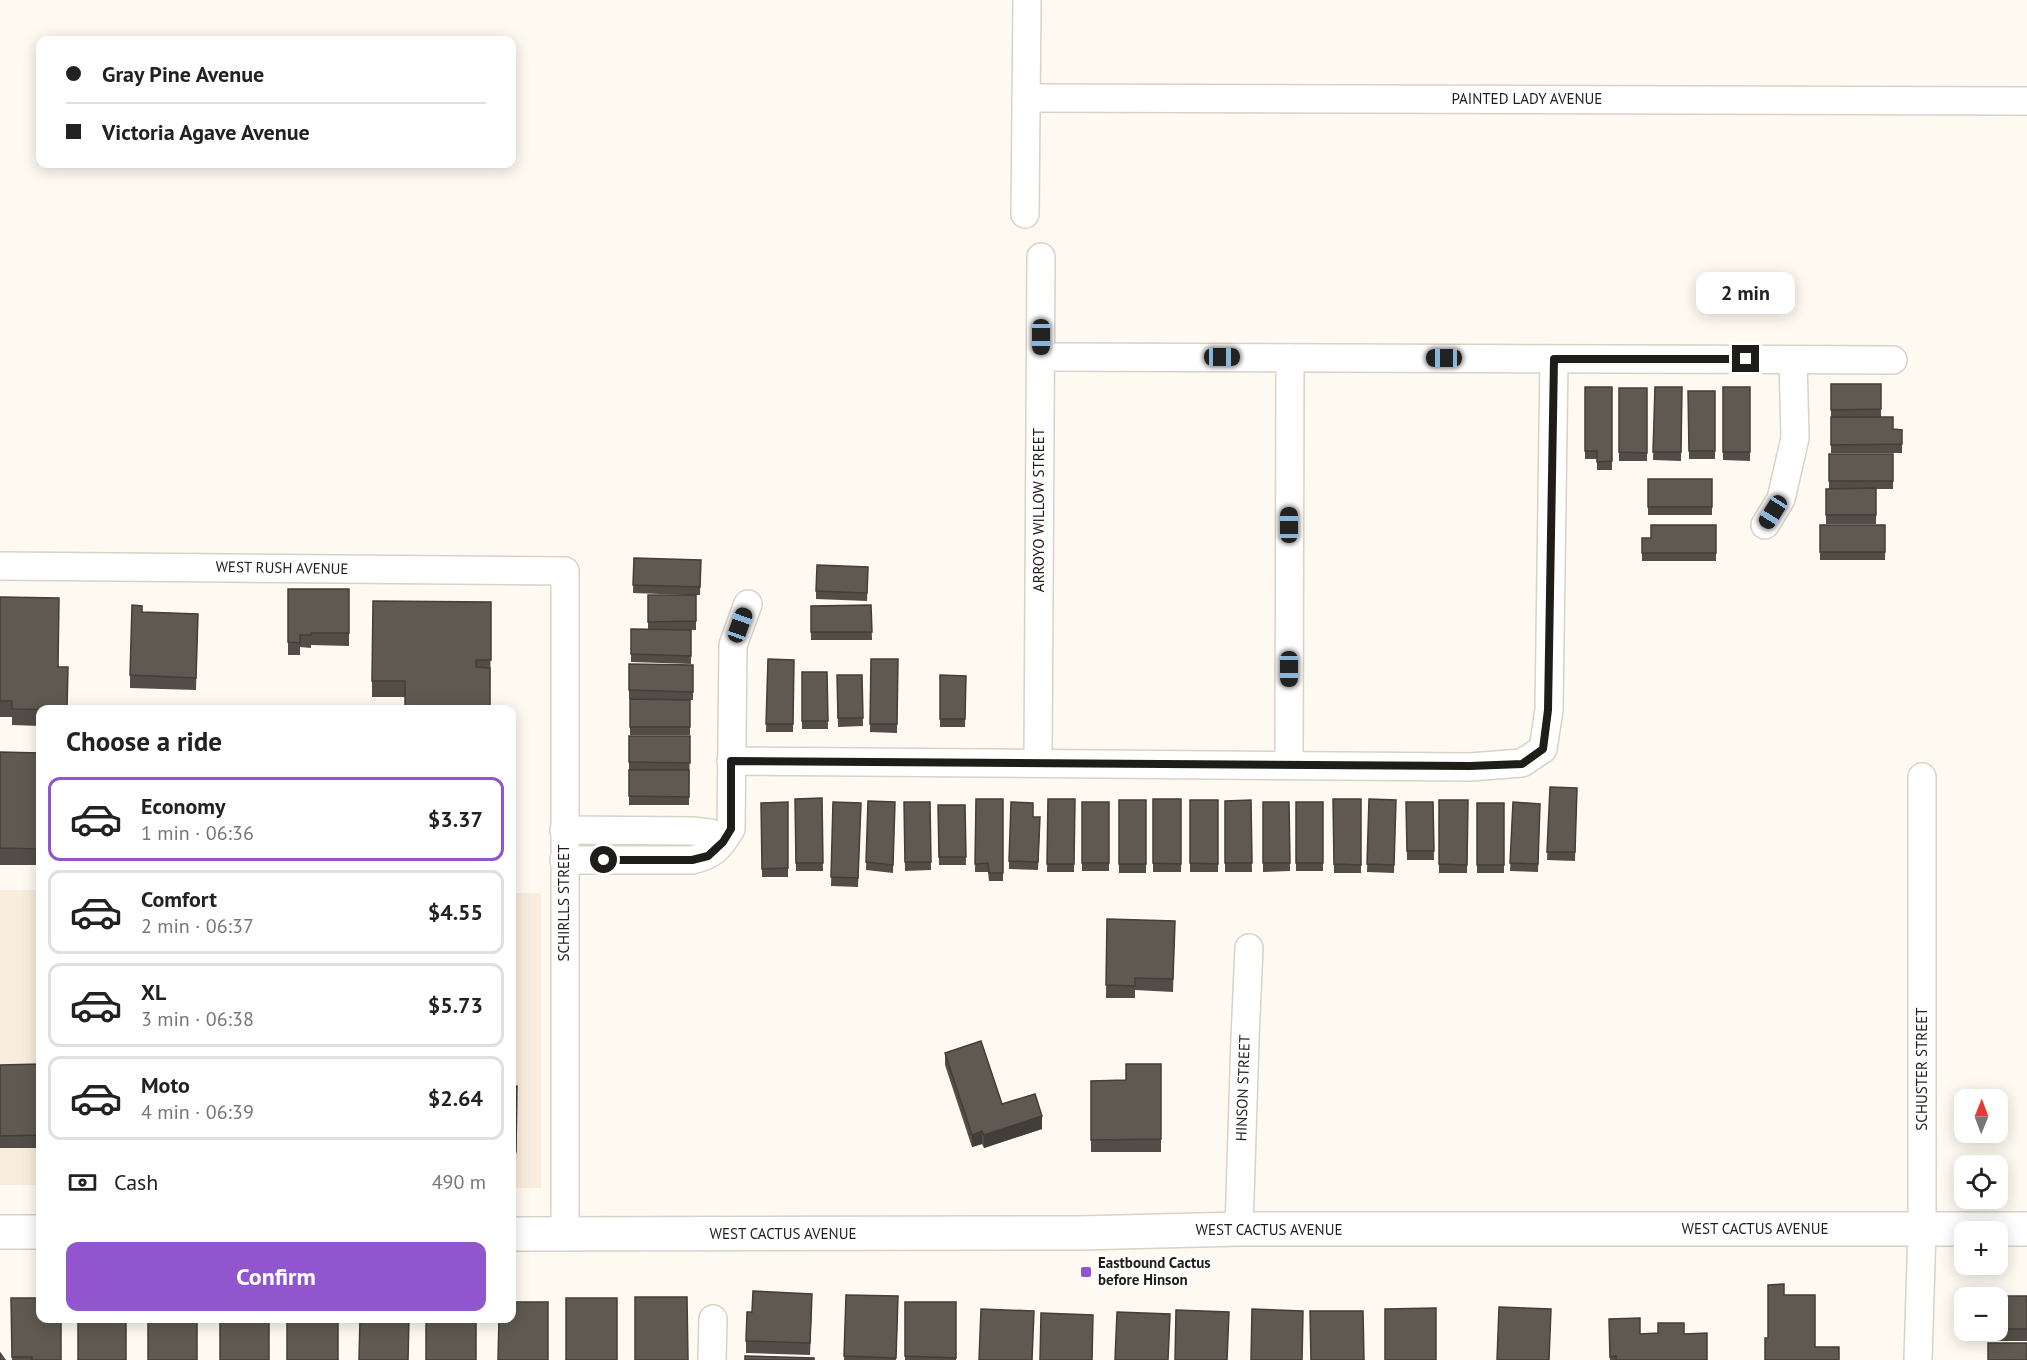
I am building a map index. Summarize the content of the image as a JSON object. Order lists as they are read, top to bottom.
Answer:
{
  "streets": {
    "main road": ["WEST CACTUS AVENUE"],
    "street": [
      "PAINTED LADY AVENUE",
      "ARROYO WILLOW STREET",
      "WEST RUSH AVENUE",
      "SCHIRLLS STREET",
      "SCHUSTER STREET",
      "HINSON STREET"
    ]
  },
  "crossings": [
    ["WEST RUSH AVENUE", "SCHIRLLS STREET"],
    ["SCHIRLLS STREET", "WEST CACTUS AVENUE"],
    ["SCHUSTER STREET", "WEST CACTUS AVENUE"],
    ["HINSON STREET", "WEST CACTUS AVENUE"]
  ],
  "places": {
    "transit": ["Eastbound Cactus before Hinson"]
  },
  "north": "top",
  "page": {
    "banner": ["Gray Pine Avenue", "Victoria Agave Avenue"],
    "bubble": "2 min",
    "heading": "Choose a ride",
    "list": [
      {
        "name": "Economy",
        "note": "1 min · 06:36",
        "value": "$3.37"
      },
      {
        "name": "Comfort",
        "note": "2 min · 06:37",
        "value": "$4.55"
      },
      {
        "name": "XL",
        "note": "3 min · 06:38",
        "value": "$5.73"
      },
      {
        "name": "Moto",
        "note": "4 min · 06:39",
        "value": "$2.64"
      }
    ],
    "map_buttons": ["+", "−"],
    "pay": ["Cash", "490 m"],
    "buttons": "Confirm"
  }
}
